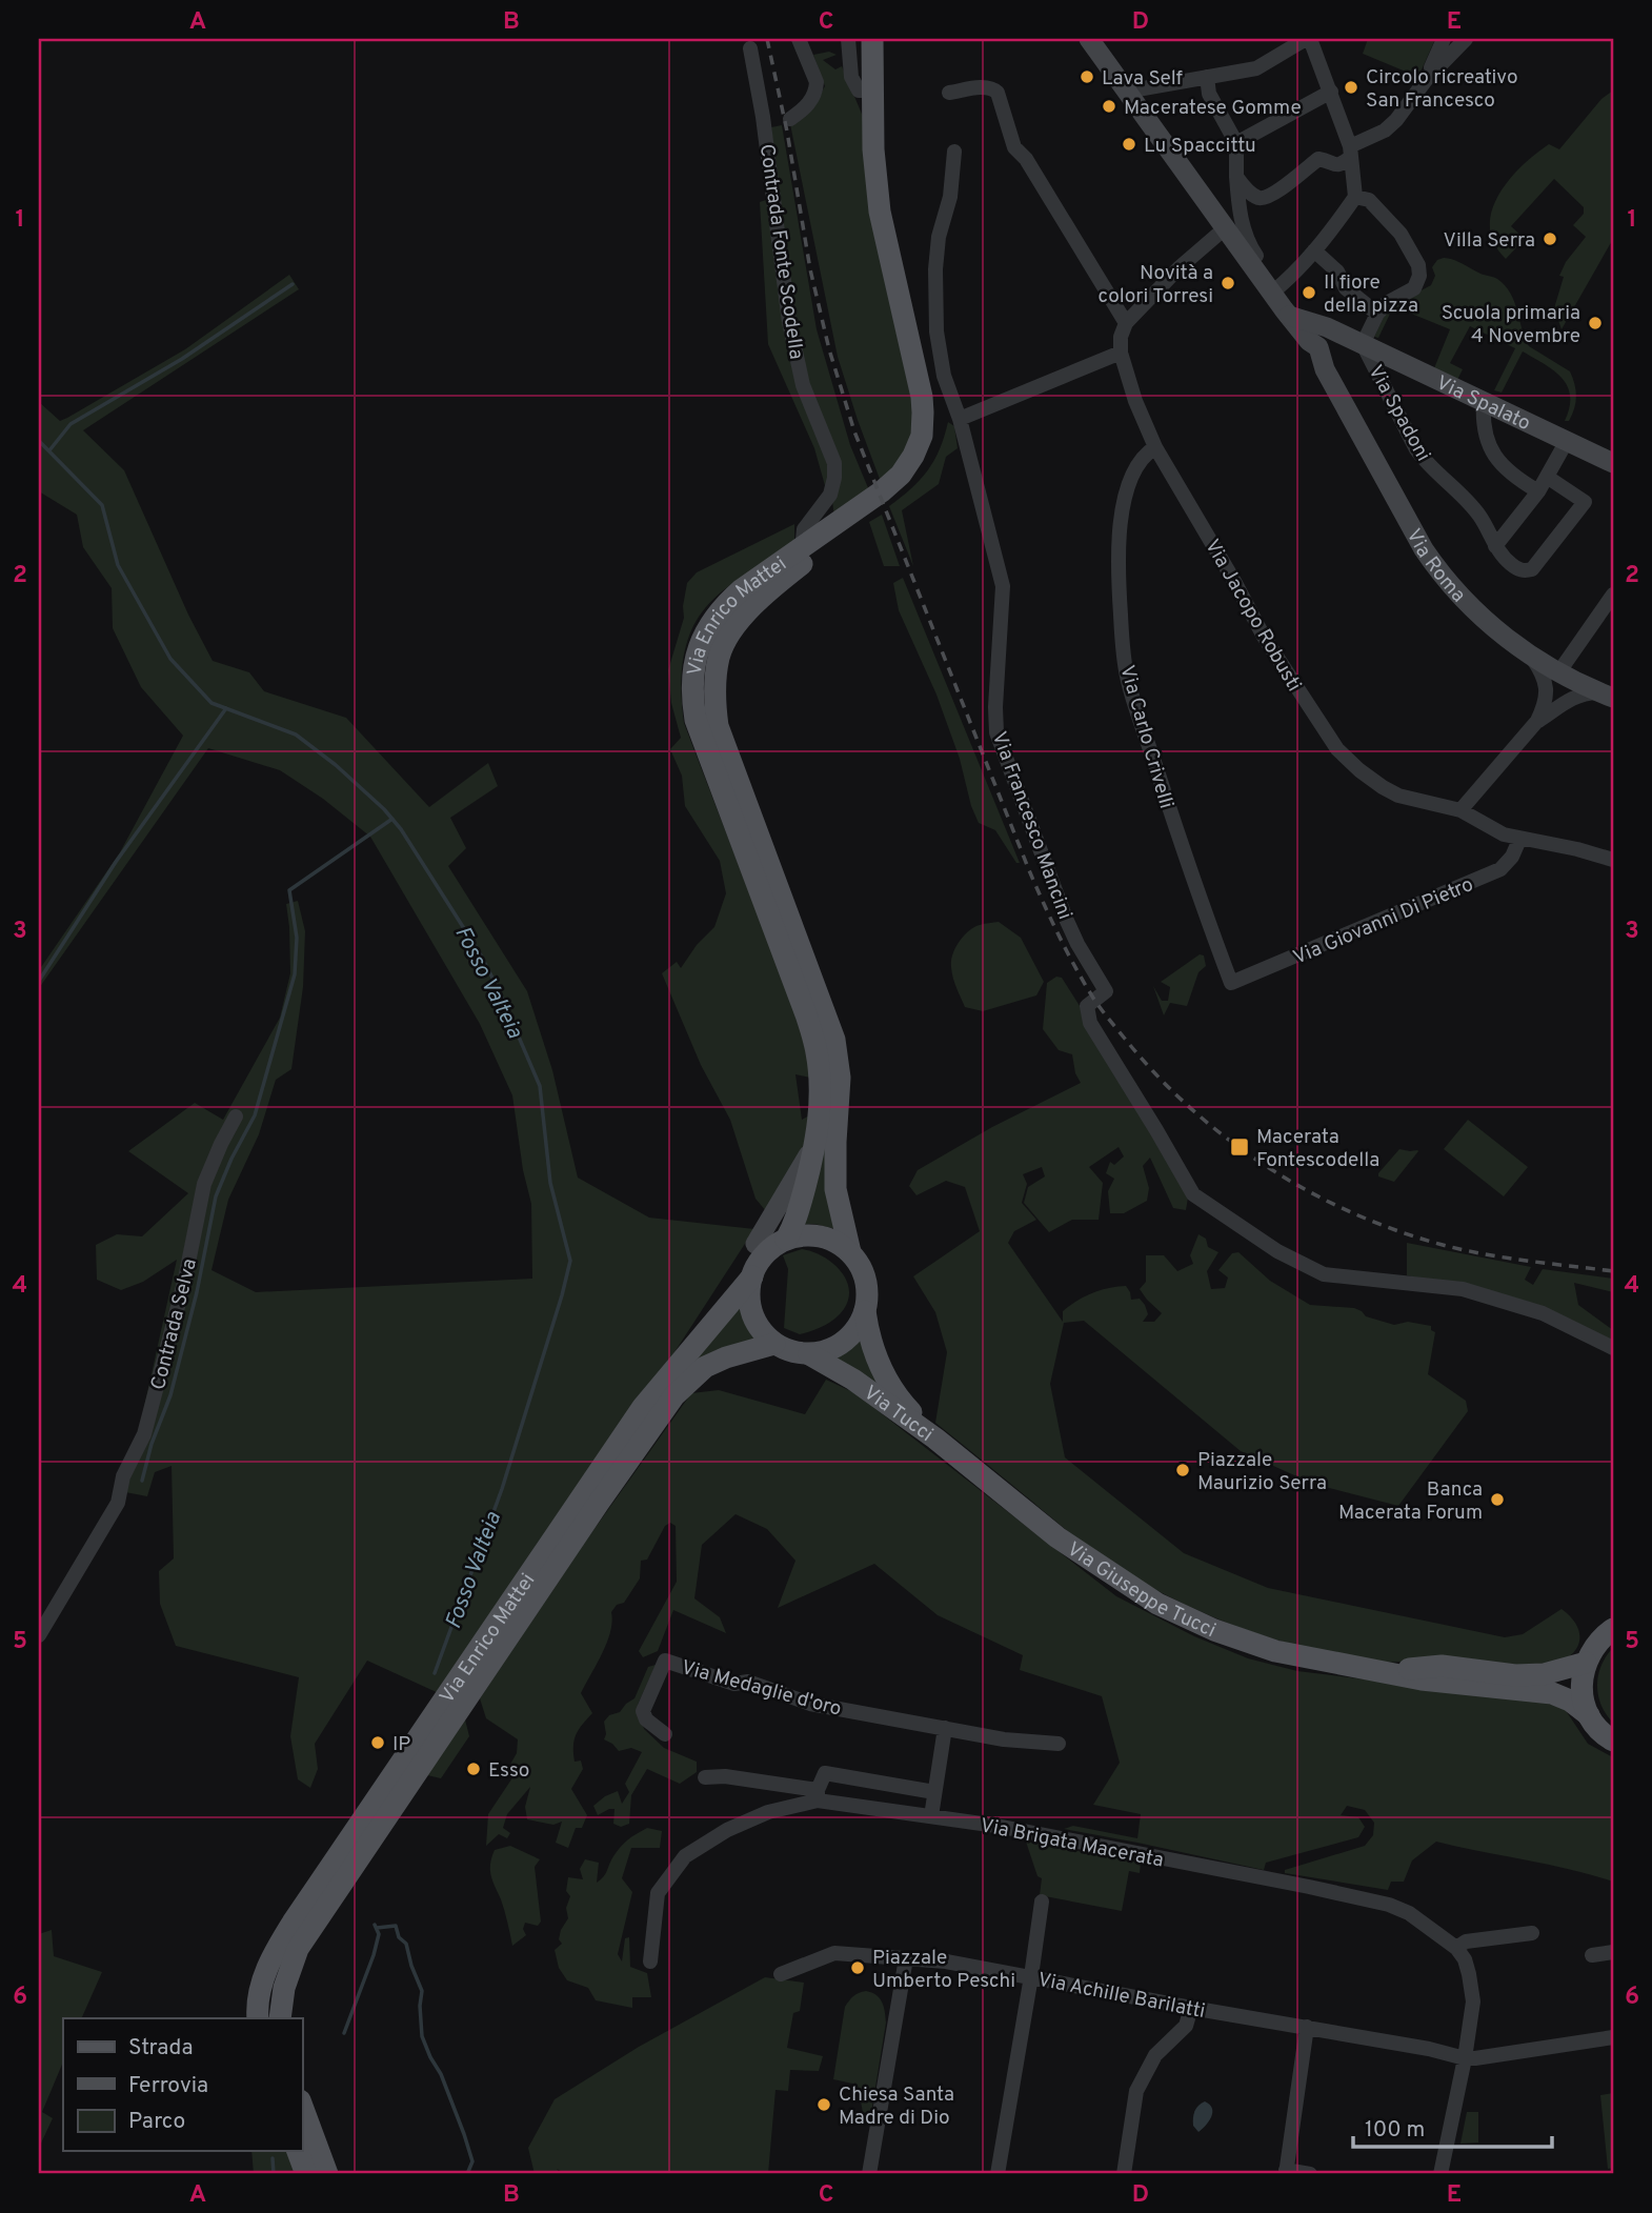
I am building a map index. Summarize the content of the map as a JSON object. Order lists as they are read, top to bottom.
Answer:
{
  "streets": {
    "main road": [
      "Via Spalato",
      "Via Roma",
      "Via Enrico Mattei",
      "Via Tucci",
      "Via Giuseppe Tucci"
    ],
    "street": [
      "Contrada Fonte Scodella",
      "Via Spadoni",
      "Via Jacopo Robusti",
      "Via Carlo Crivelli",
      "Via Francesco Mancini",
      "Via Giovanni Di Pietro",
      "Contrada Selva",
      "Via Medaglie d'oro",
      "Via Brigata Macerata",
      "Via Achille Barilatti"
    ]
  },
  "crossings": [
    ["Contrada Fonte Scodella", "Via Enrico Mattei"],
    ["Via Spalato", "Via Spadoni"],
    ["Via Spalato", "Via Roma"],
    ["Via Jacopo Robusti", "Via Carlo Crivelli"],
    ["Via Jacopo Robusti", "Via Giovanni Di Pietro"],
    ["Via Enrico Mattei", "Via Tucci"],
    ["Via Carlo Crivelli", "Via Giovanni Di Pietro"],
    ["Via Tucci", "Via Giuseppe Tucci"]
  ],
  "water": ["Fosso Valteia"],
  "places": {
    "other": [
      "Lava Self",
      "Circolo ricreativo San Francesco",
      "Maceratese Gomme",
      "Lu Spaccittu",
      "Villa Serra",
      "Novità a colori Torresi",
      "Il fiore della pizza",
      "Scuola primaria 4 Novembre",
      "Piazzale Maurizio Serra",
      "Banca Macerata Forum",
      "IP",
      "Esso",
      "Piazzale Umberto Peschi",
      "Chiesa Santa Madre di Dio"
    ],
    "transit": ["Macerata Fontescodella"]
  },
  "legend": ["Strada", "Ferrovia", "Parco"],
  "scale_bar": "100 m",
  "grid": {
    "columns": [
      "A",
      "B",
      "C",
      "D",
      "E"
    ],
    "rows": [
      "1",
      "2",
      "3",
      "4",
      "5",
      "6"
    ]
  }
}
